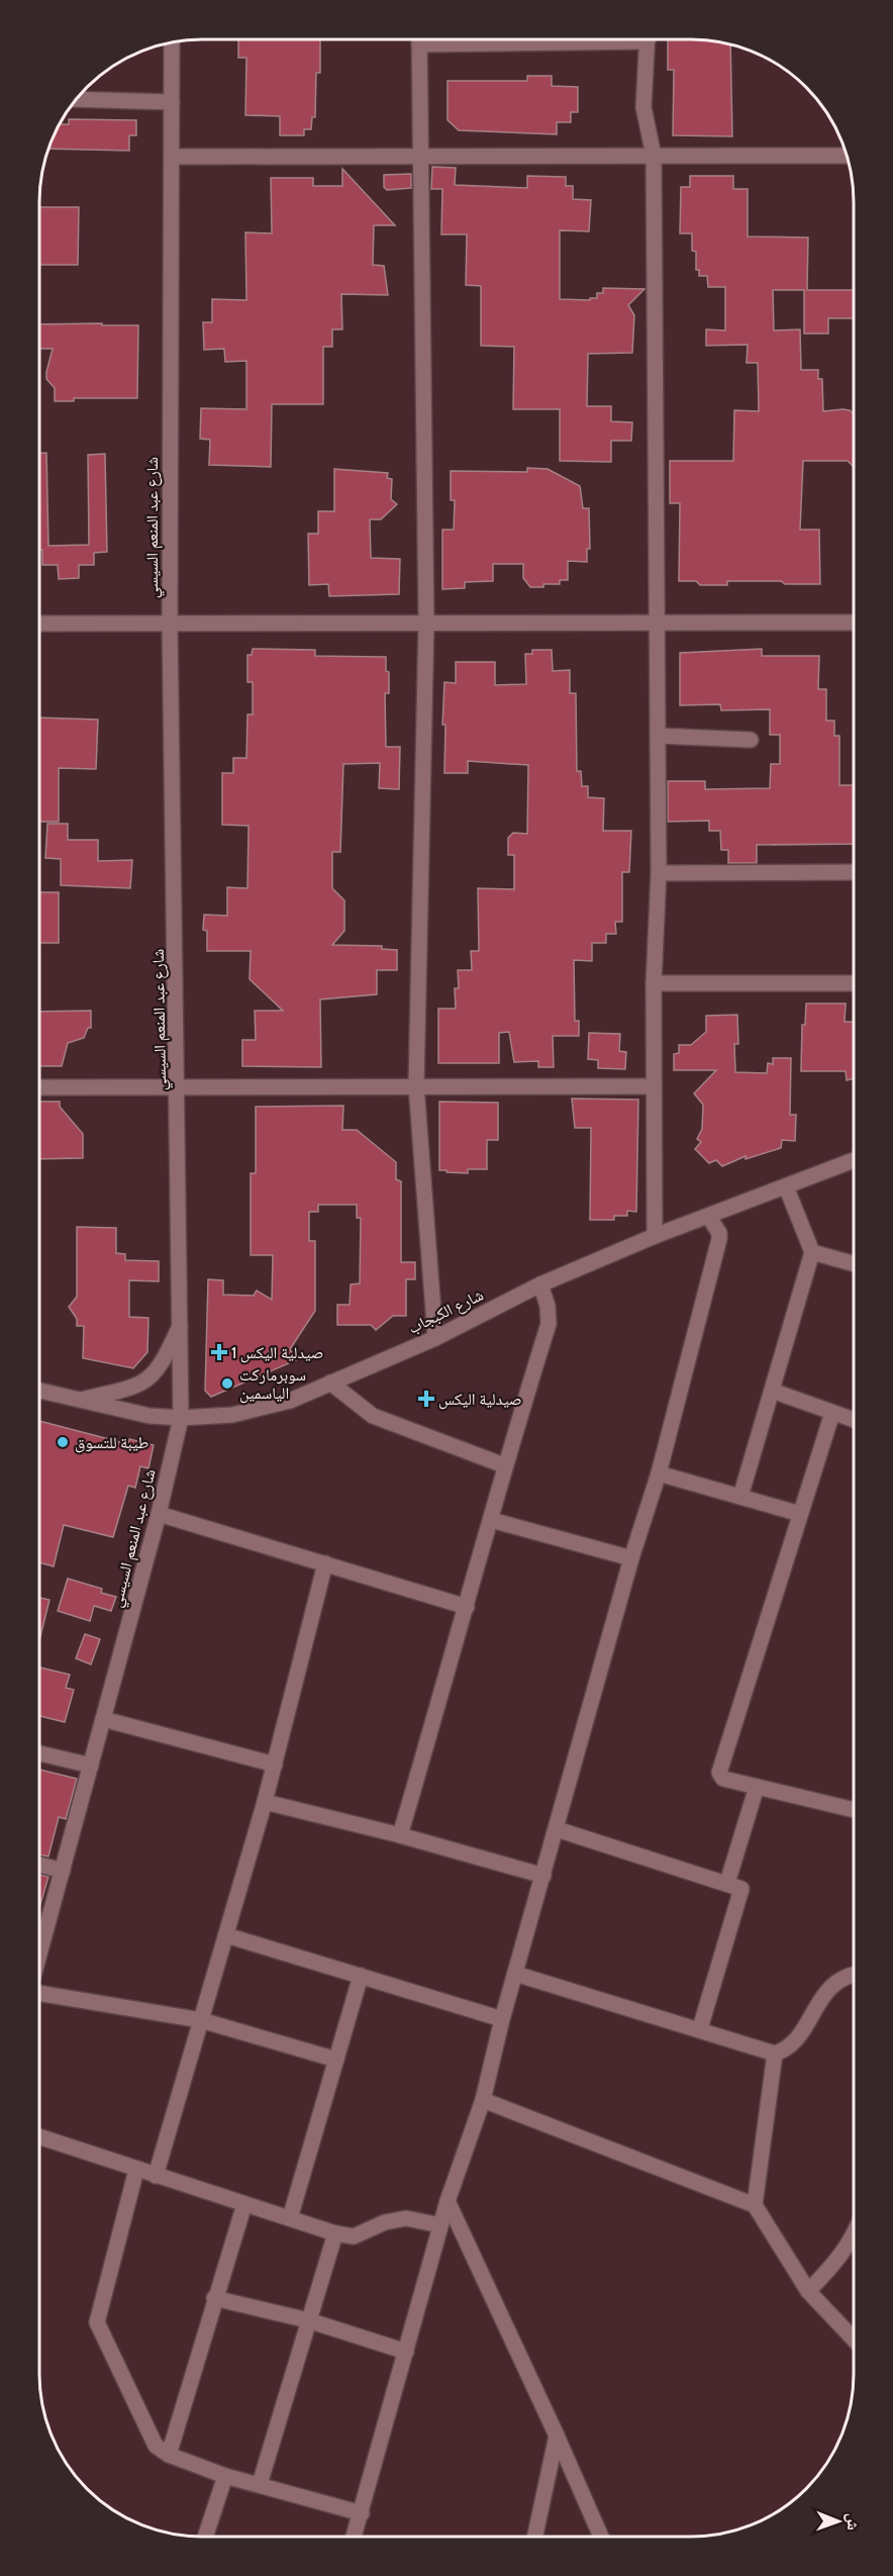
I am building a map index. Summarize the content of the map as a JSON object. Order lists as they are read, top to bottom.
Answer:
{
  "streets": {
    "street": ["شارع عبد المنعم السيسي", "شارع الكبجاب"]
  },
  "crossings": [
    ["شارع عبد المنعم السيسي", "شارع الكبجاب"]
  ],
  "places": {
    "health": ["صيدلية اليكس 1", "صيدلية اليكس"],
    "other": ["سوبرماركت الياسمين", "طيبة للتسوق"]
  },
  "north": "right"
}
